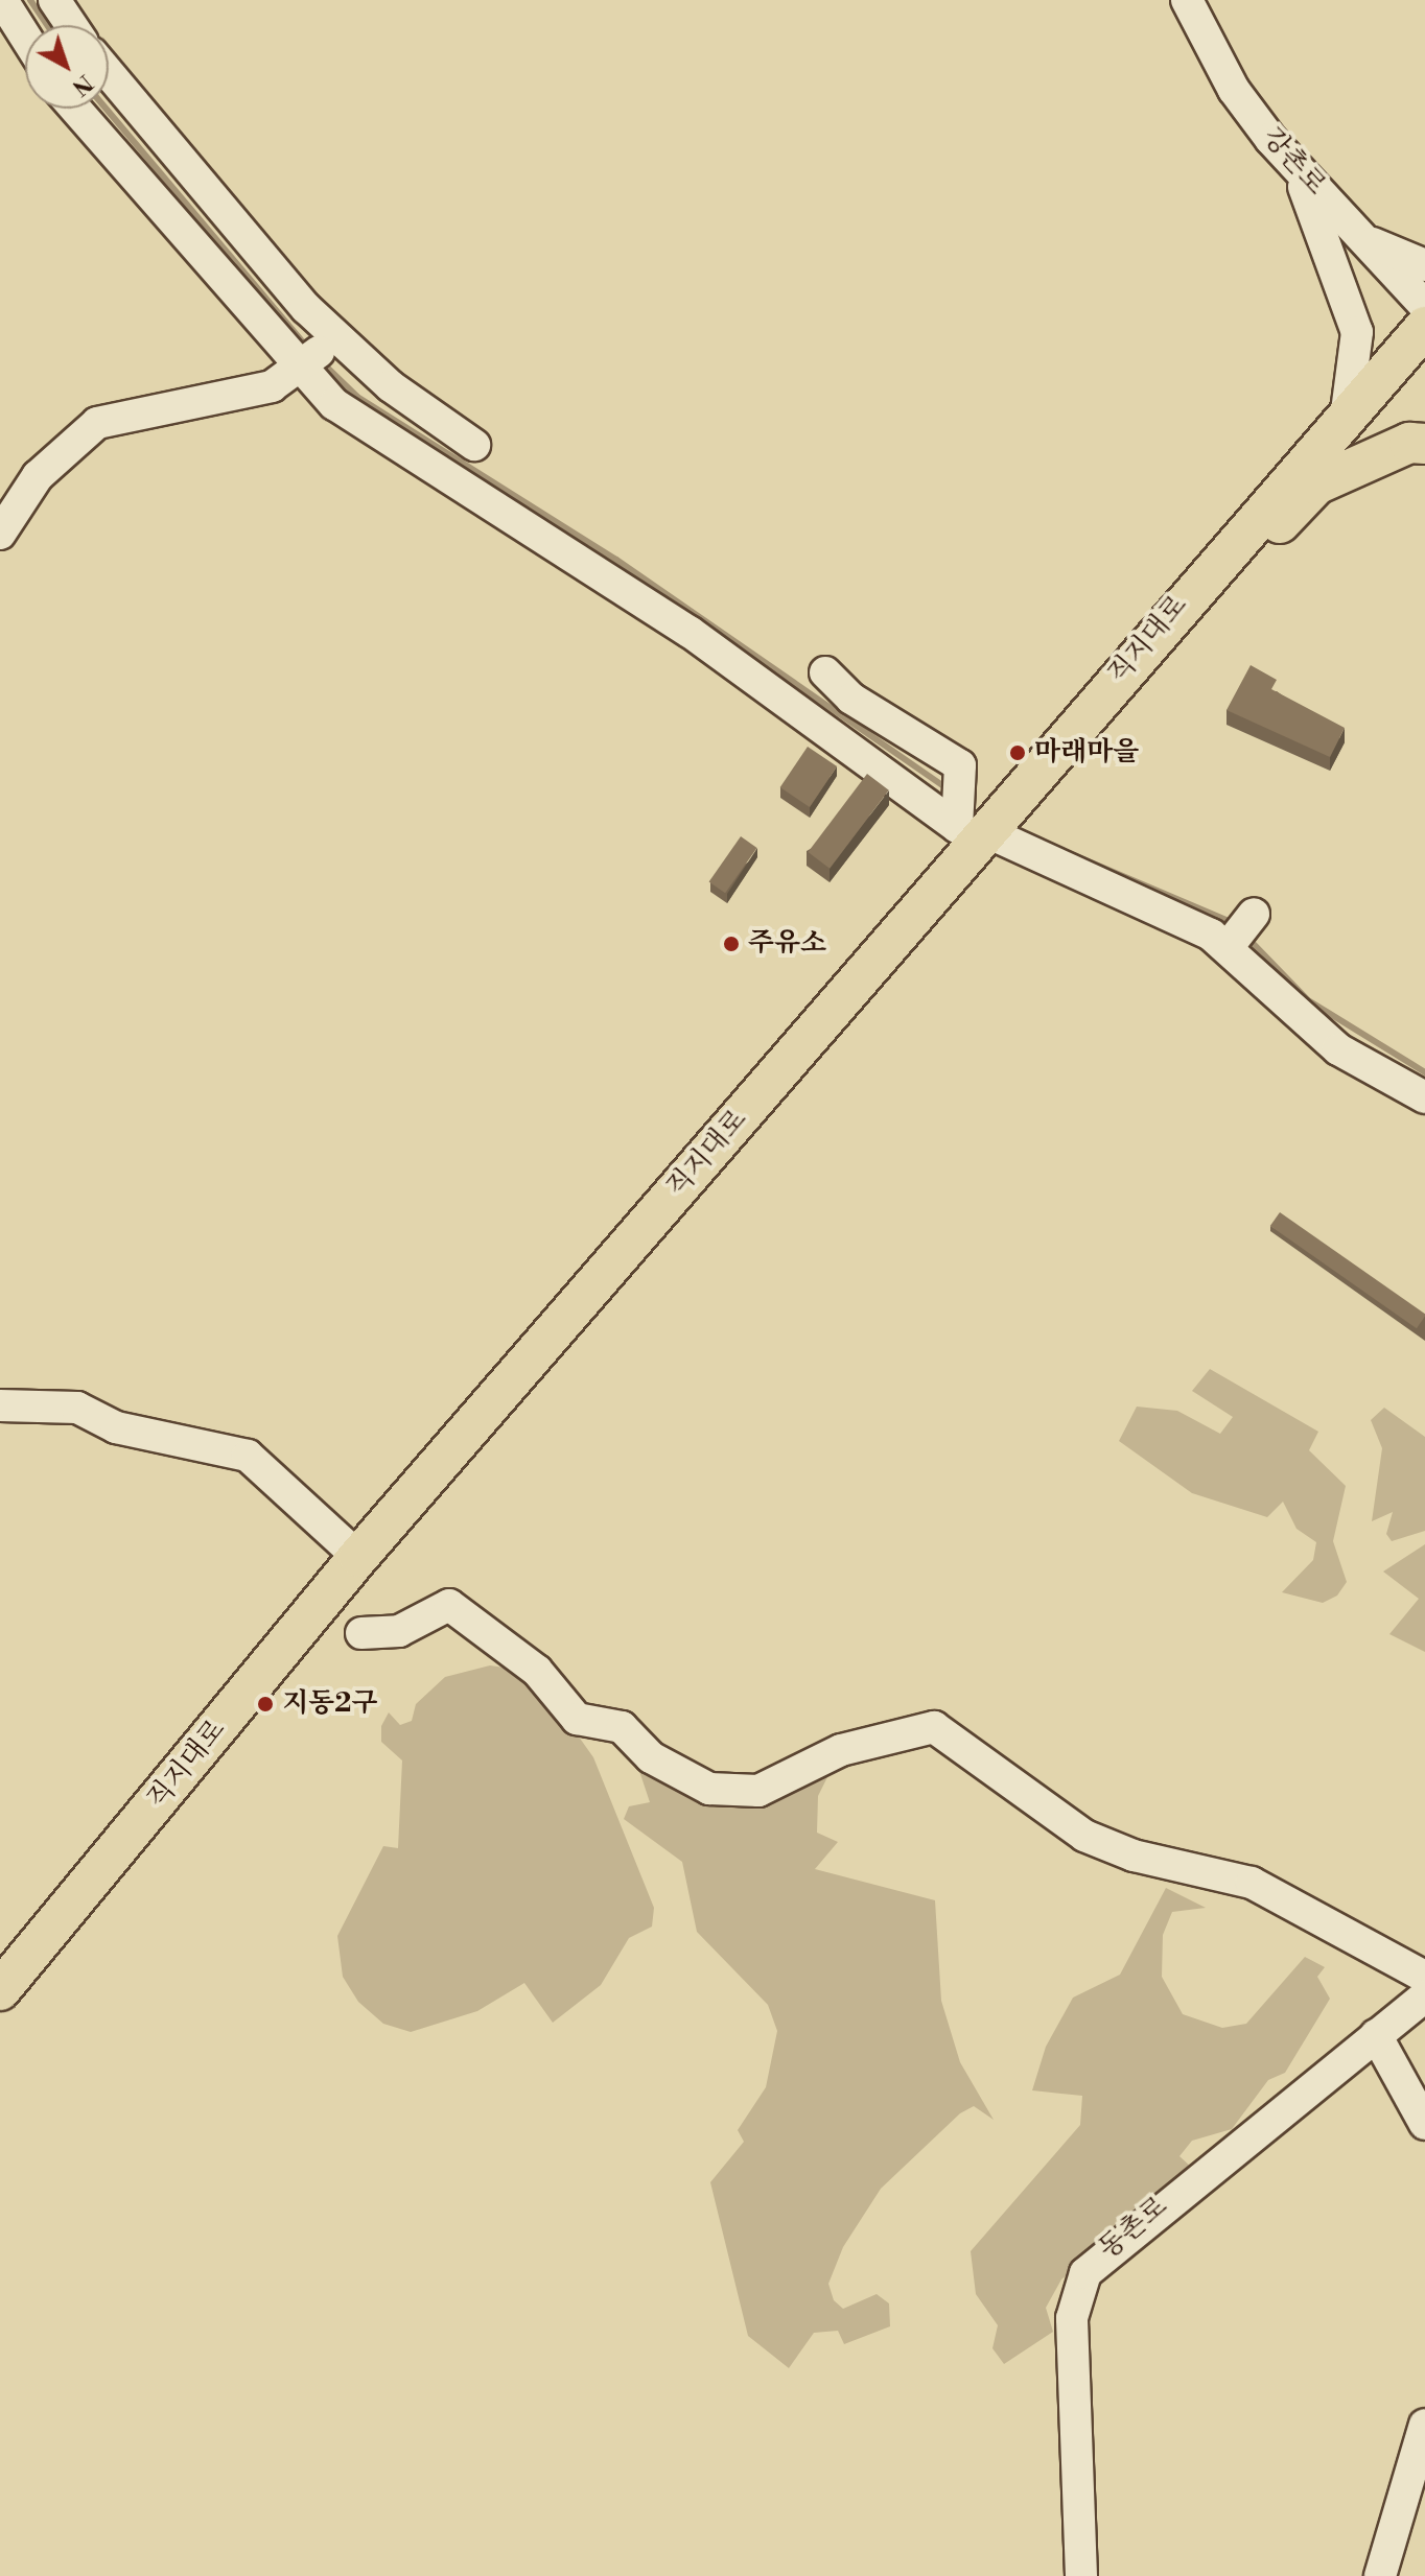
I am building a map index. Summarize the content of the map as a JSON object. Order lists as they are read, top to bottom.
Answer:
{
  "streets": {
    "main road": ["직지대로"],
    "street": ["강촌로", "동촌로"]
  },
  "places": ["마래마을", "주유소", "지동2구"],
  "north": "bottom right"
}
